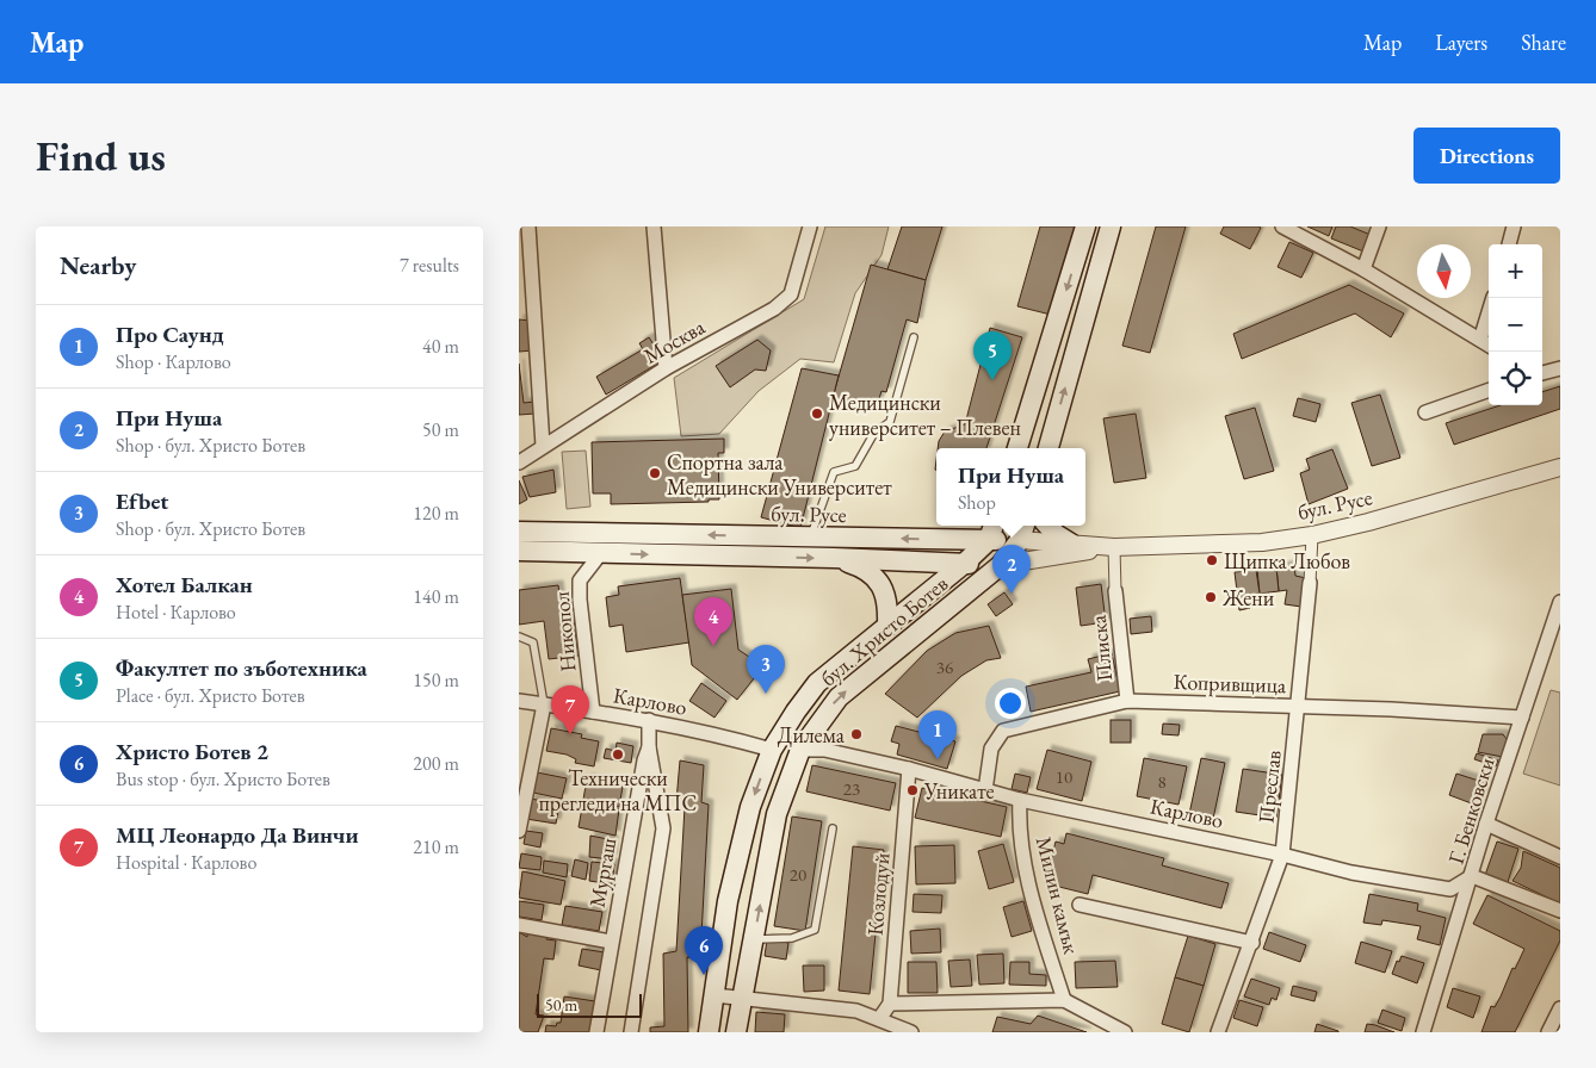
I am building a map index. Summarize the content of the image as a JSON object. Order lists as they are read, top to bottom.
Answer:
{
  "streets": {
    "main road": ["бул. Русе", "бул. Христо Ботев"],
    "street": [
      "Москва",
      "Никопол",
      "Плиска",
      "Копривщица",
      "Карлово",
      "Преслав",
      "Г. Бенковски",
      "Мургаш",
      "Козлодуй",
      "Милин камък"
    ]
  },
  "crossings": [
    ["бул. Русе", "бул. Христо Ботев"],
    ["бул. Русе", "Никопол"],
    ["бул. Русе", "Преслав"],
    ["бул. Христо Ботев", "Карлово"],
    ["Никопол", "Карлово"],
    ["Плиска", "Копривщица"],
    ["Копривщица", "Карлово"],
    ["Копривщица", "Преслав"],
    ["Копривщица", "Г. Бенковски"],
    ["Карлово", "Преслав"],
    ["Карлово", "Г. Бенковски"],
    ["Карлово", "Мургаш"],
    ["Карлово", "Козлодуй"],
    ["Карлово", "Милин камък"]
  ],
  "places": [
    "Медицински университет – Плевен",
    "Спортна зала Медицински Университет",
    "Щипка Любов",
    "Жени",
    "Дилема",
    "Технически прегледи на МПС",
    "Уникате"
  ],
  "house_numbers": [
    "36",
    "10",
    "8",
    "23",
    "20"
  ],
  "scale_bar": "50 m",
  "north": "bottom",
  "page": {
    "header": "Map",
    "nav": ["Map", "Layers", "Share"],
    "buttons": "Directions",
    "title": "Find us",
    "heading": ["Nearby", "7 results"],
    "map_buttons": ["+", "−"],
    "list": [
      {
        "mark": "1",
        "name": "Про Саунд",
        "note": "Shop · Карлово",
        "value": "40 m"
      },
      {
        "mark": "2",
        "name": "При Нуша",
        "note": "Shop · бул. Христо Ботев",
        "value": "50 m"
      },
      {
        "mark": "3",
        "name": "Efbet",
        "note": "Shop · бул. Христо Ботев",
        "value": "120 m"
      },
      {
        "mark": "4",
        "name": "Хотел Балкан",
        "note": "Hotel · Карлово",
        "value": "140 m"
      },
      {
        "mark": "5",
        "name": "Факултет по зъботехника",
        "note": "Place · бул. Христо Ботев",
        "value": "150 m"
      },
      {
        "mark": "6",
        "name": "Христо Ботев 2",
        "note": "Bus stop · бул. Христо Ботев",
        "value": "200 m"
      },
      {
        "mark": "7",
        "name": "МЦ Леонардо Да Винчи",
        "note": "Hospital · Карлово",
        "value": "210 m"
      }
    ],
    "pins": [
      "5",
      "2",
      "4",
      "3",
      "7",
      "1",
      "6"
    ],
    "popup": ["При Нуша", "Shop"],
    "scale": "50 m"
  }
}
